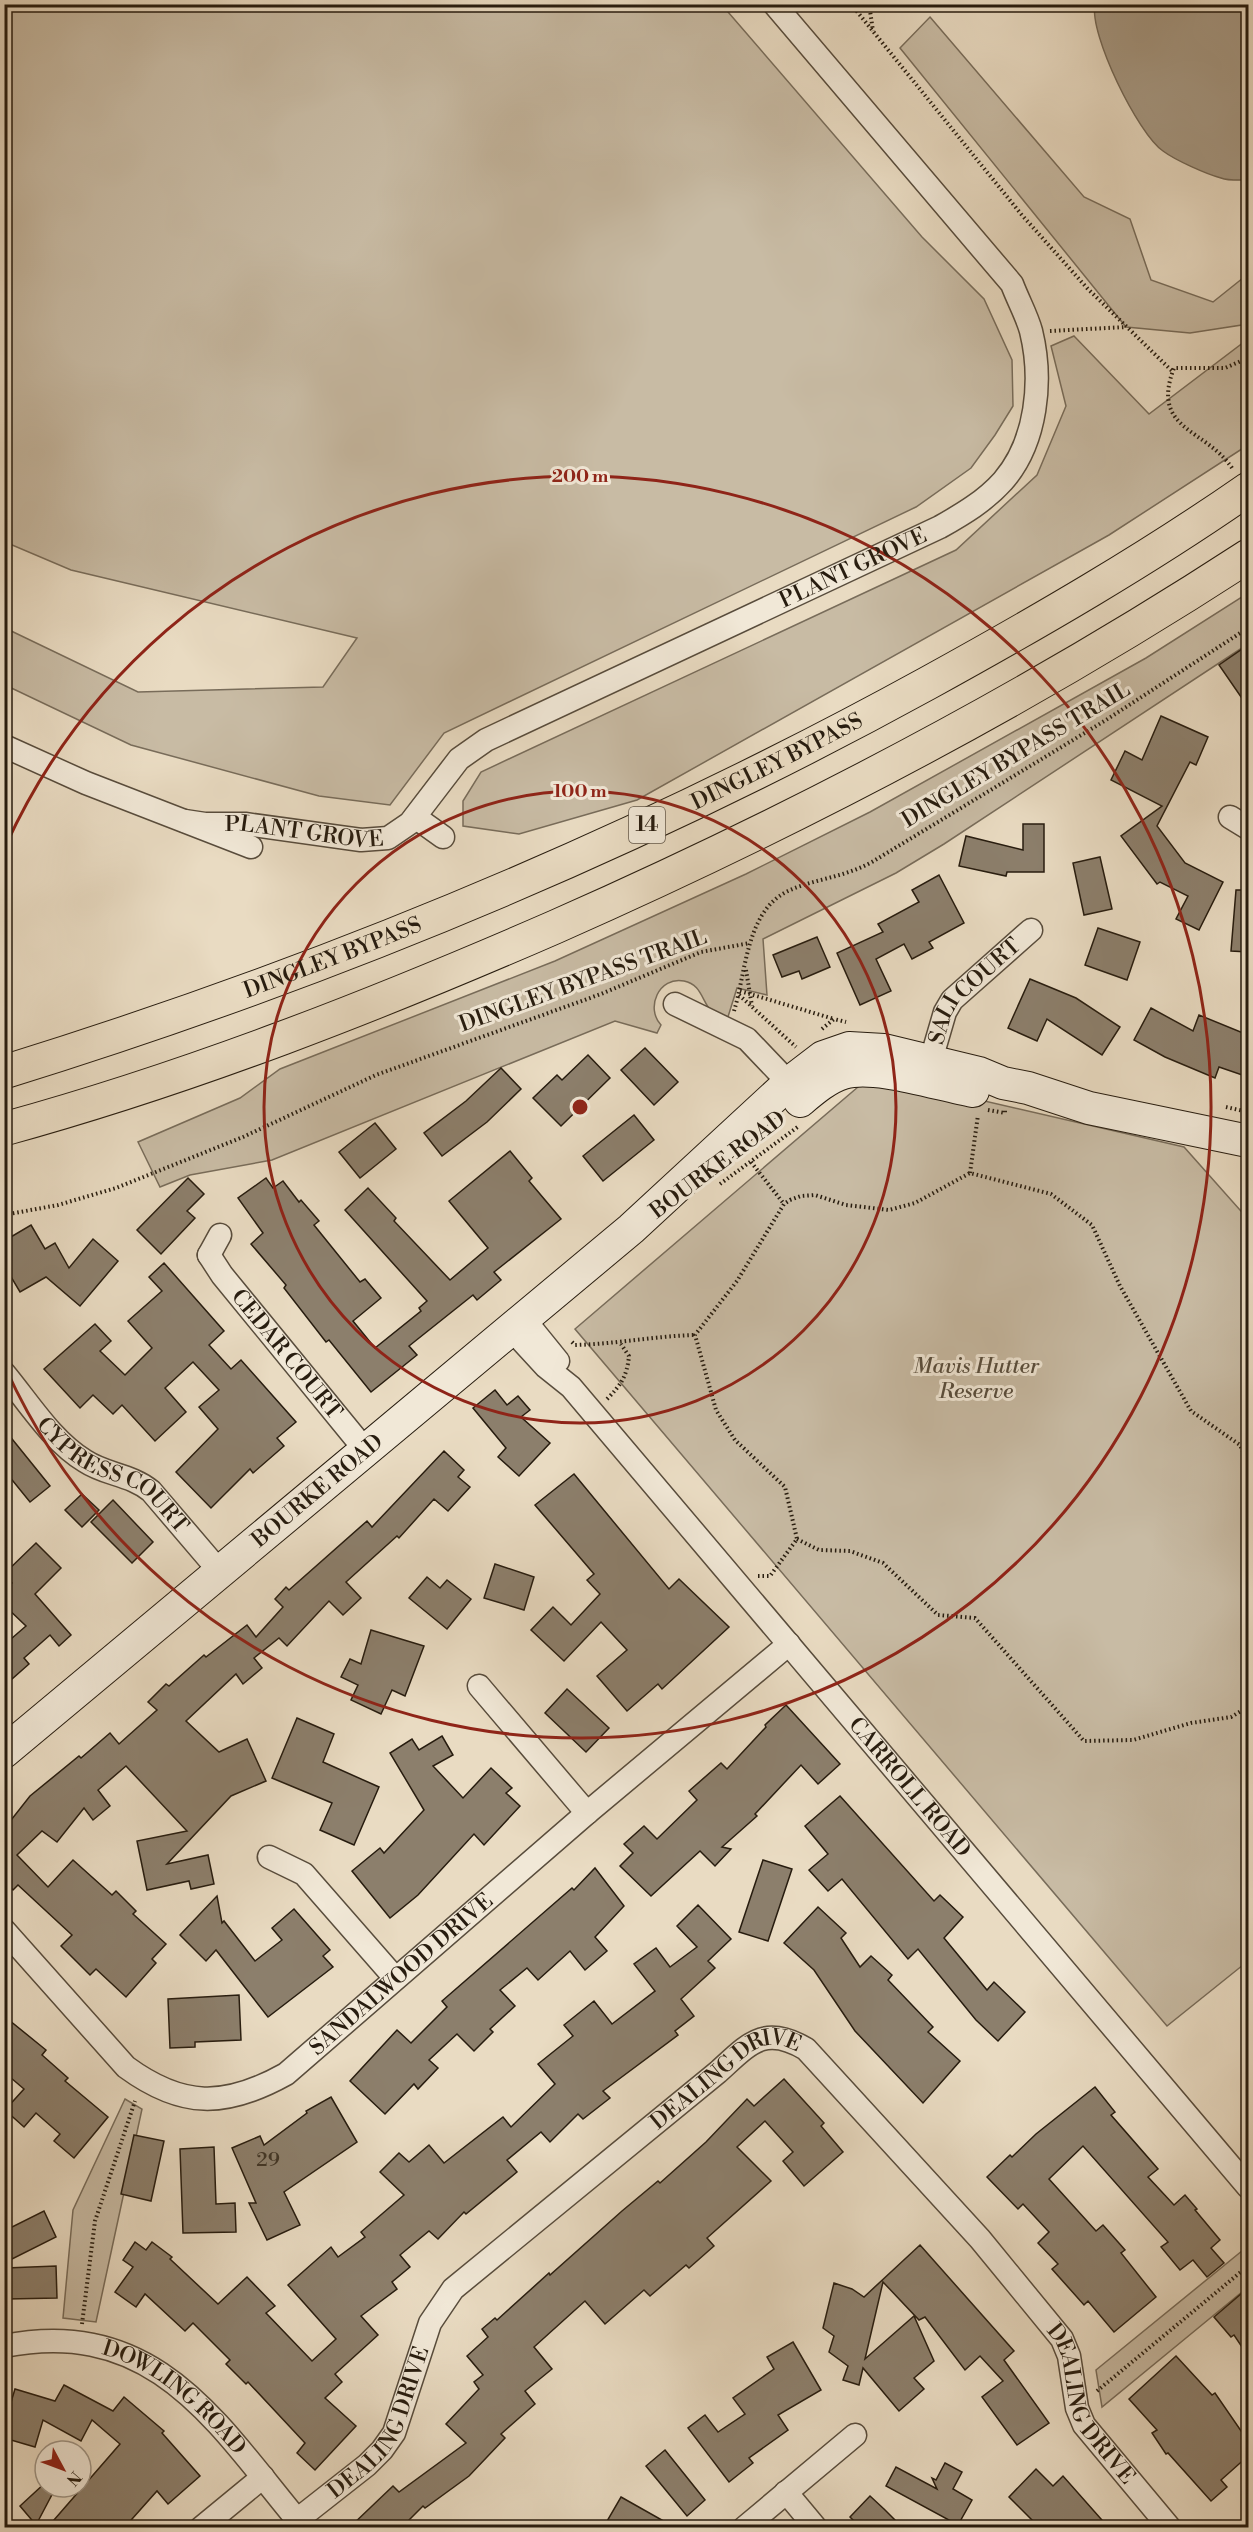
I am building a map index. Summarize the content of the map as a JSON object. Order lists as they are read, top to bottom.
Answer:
{
  "streets": {
    "highway": ["DINGLEY BYPASS", "14"],
    "main road": ["BOURKE ROAD"],
    "street": [
      "PLANT GROVE",
      "SALI COURT",
      "CEDAR COURT",
      "CYPRESS COURT",
      "CARROLL ROAD",
      "SANDALWOOD DRIVE",
      "DEALING DRIVE",
      "DOWLING ROAD"
    ],
    "path": ["DINGLEY BYPASS TRAIL"]
  },
  "crossings": [
    ["SALI COURT", "BOURKE ROAD"],
    ["BOURKE ROAD", "CEDAR COURT"],
    ["BOURKE ROAD", "CYPRESS COURT"],
    ["BOURKE ROAD", "CARROLL ROAD"],
    ["CARROLL ROAD", "SANDALWOOD DRIVE"],
    ["DEALING DRIVE", "DOWLING ROAD"]
  ],
  "parks": ["Mavis Hutter Reserve"],
  "house_numbers": ["29"],
  "north": "bottom right",
  "rings": ["200 m", "100 m"]
}
